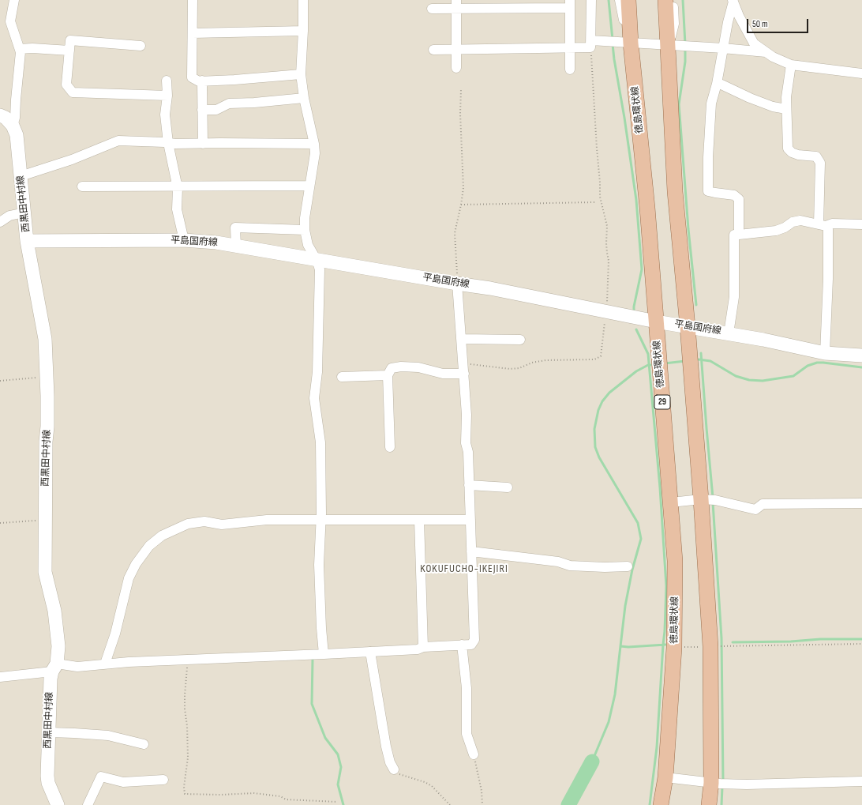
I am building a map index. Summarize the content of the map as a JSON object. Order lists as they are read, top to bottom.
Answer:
{
  "streets": {
    "main road": [
      "徳島環状線",
      "西黒田中村線",
      "平島国府線",
      "29"
    ]
  },
  "crossings": [
    ["徳島環状線", "平島国府線"],
    ["西黒田中村線", "平島国府線"]
  ],
  "districts": ["KOKUFUCHO-IKEJIRI"],
  "scale_bar": "50 m"
}
